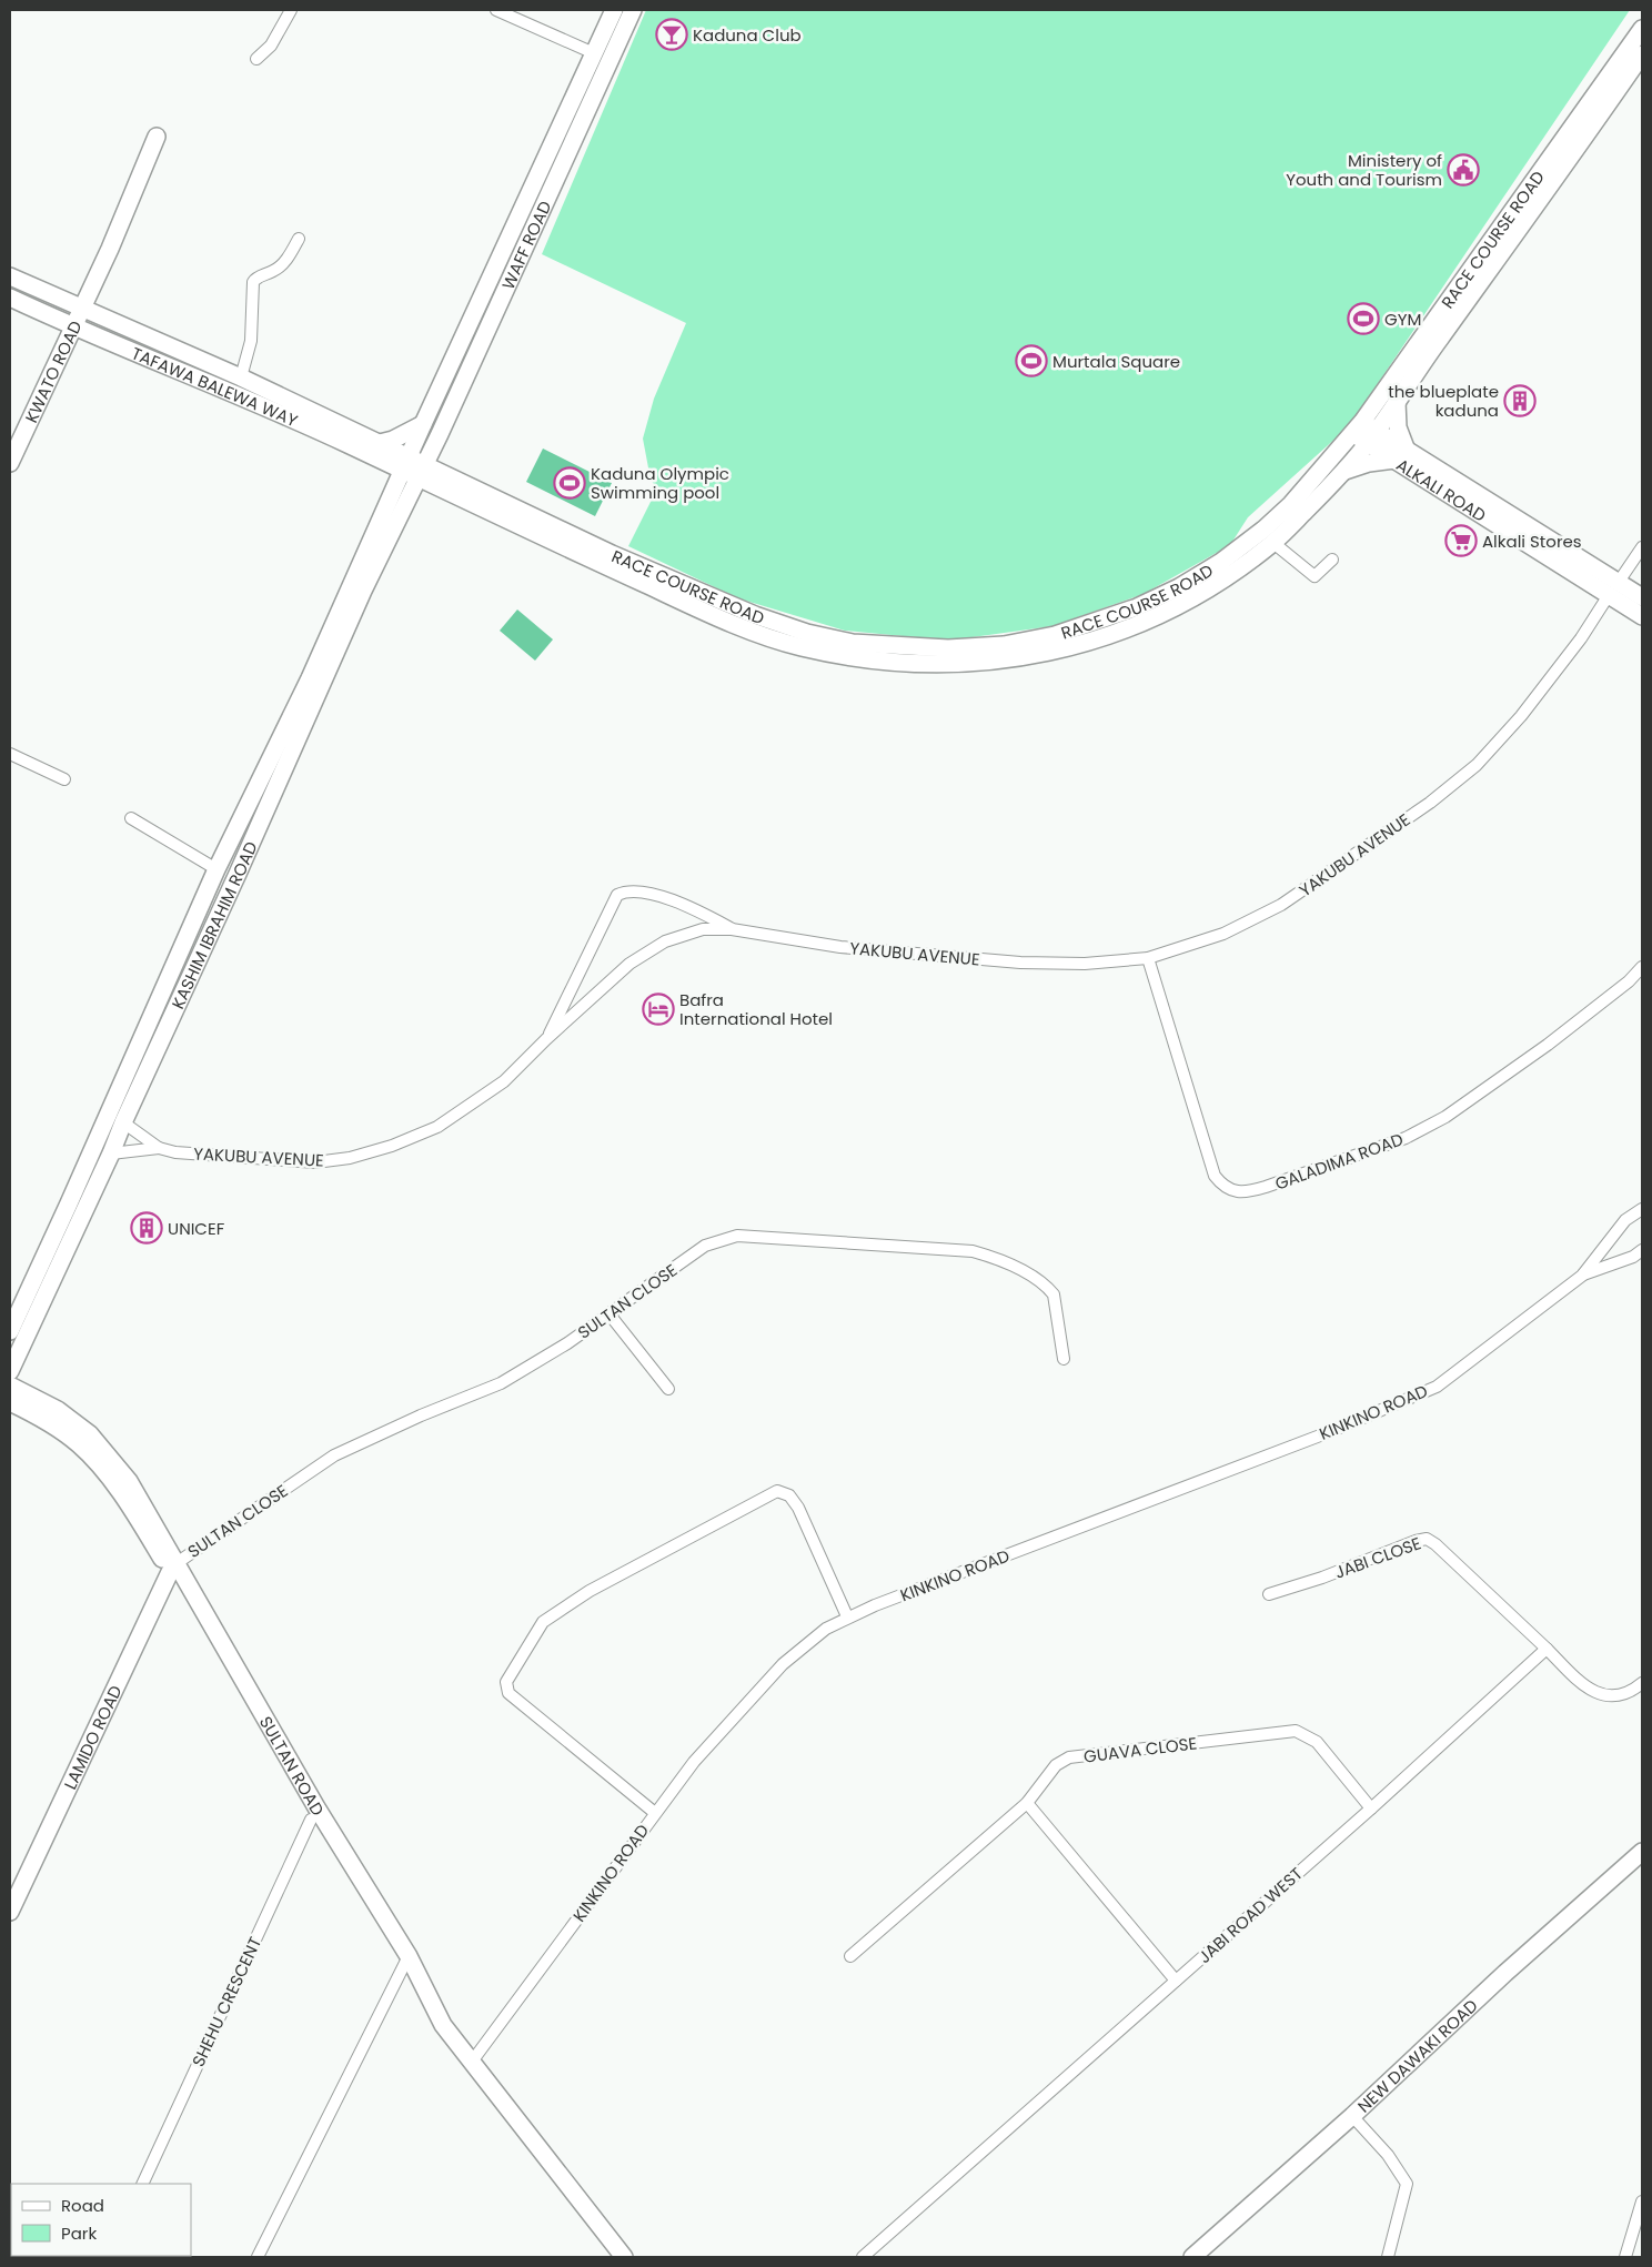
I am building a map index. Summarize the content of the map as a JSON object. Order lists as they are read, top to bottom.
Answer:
{
  "streets": {
    "street": [
      "RACE COURSE ROAD",
      "WAFF ROAD",
      "KWATO ROAD",
      "TAFAWA BALEWA WAY",
      "ALKALI ROAD",
      "YAKUBU AVENUE",
      "KASHIM IBRAHIM ROAD",
      "GALADIMA ROAD",
      "SULTAN CLOSE",
      "KINKINO ROAD",
      "JABI CLOSE",
      "LAMIDO ROAD",
      "GUAVA CLOSE",
      "SULTAN ROAD",
      "JABI ROAD WEST",
      "SHEHU CRESCENT",
      "NEW DAWAKI ROAD"
    ]
  },
  "crossings": [
    ["RACE COURSE ROAD", "WAFF ROAD"],
    ["RACE COURSE ROAD", "TAFAWA BALEWA WAY"],
    ["RACE COURSE ROAD", "ALKALI ROAD"],
    ["RACE COURSE ROAD", "KASHIM IBRAHIM ROAD"],
    ["WAFF ROAD", "TAFAWA BALEWA WAY"],
    ["WAFF ROAD", "KASHIM IBRAHIM ROAD"],
    ["KWATO ROAD", "TAFAWA BALEWA WAY"],
    ["TAFAWA BALEWA WAY", "KASHIM IBRAHIM ROAD"],
    ["ALKALI ROAD", "YAKUBU AVENUE"],
    ["YAKUBU AVENUE", "KASHIM IBRAHIM ROAD"],
    ["YAKUBU AVENUE", "GALADIMA ROAD"],
    ["SULTAN CLOSE", "LAMIDO ROAD"],
    ["SULTAN CLOSE", "SULTAN ROAD"],
    ["KINKINO ROAD", "SULTAN ROAD"],
    ["JABI CLOSE", "JABI ROAD WEST"],
    ["LAMIDO ROAD", "SULTAN ROAD"],
    ["GUAVA CLOSE", "JABI ROAD WEST"],
    ["SULTAN ROAD", "SHEHU CRESCENT"]
  ],
  "places": {
    "bar": ["Kaduna Club"],
    "public building": ["Ministery of Youth and Tourism"],
    "sports": ["GYM", "Murtala Square", "Kaduna Olympic Swimming pool"],
    "building": ["the blueplate kaduna", "UNICEF"],
    "supermarket": ["Alkali Stores"],
    "hotel": ["Bafra International Hotel"]
  },
  "legend": ["Road", "Park"]
}
